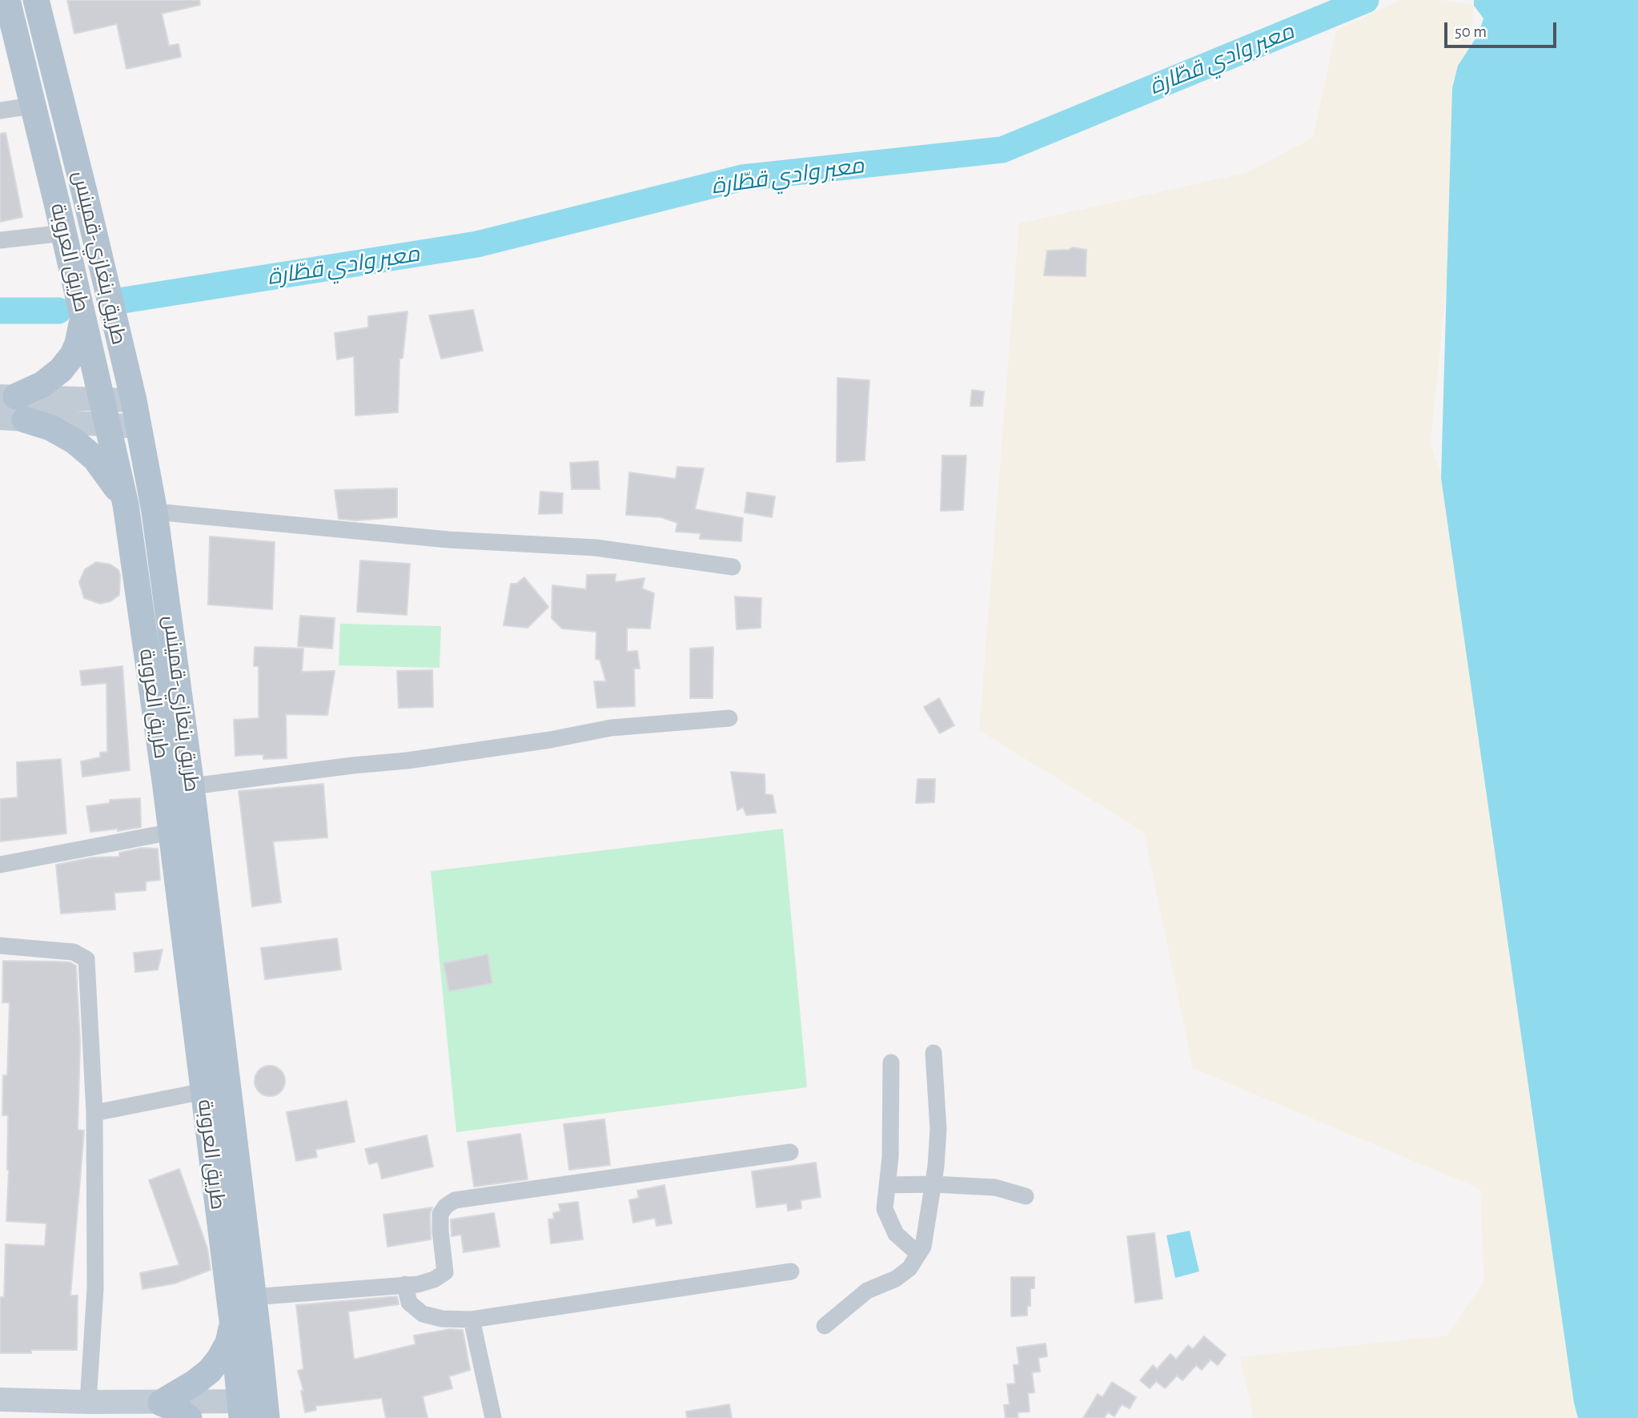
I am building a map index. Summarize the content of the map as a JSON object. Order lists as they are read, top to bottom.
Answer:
{
  "streets": {
    "main road": ["طريق العروبة", "طريق بنغازي-قمينس"]
  },
  "crossings": [
    ["طريق العروبة", "طريق بنغازي-قمينس"]
  ],
  "water": ["معبر وادي قطّارة"],
  "scale_bar": "50 m"
}
